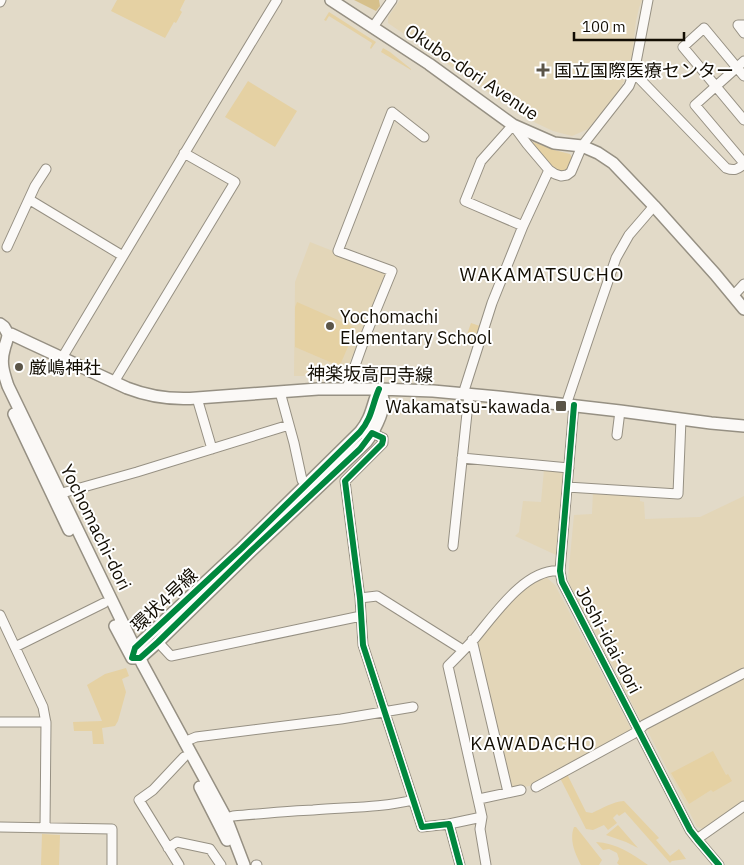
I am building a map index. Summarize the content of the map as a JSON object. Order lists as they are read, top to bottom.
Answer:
{
  "streets": {
    "main road": [
      "Okubo-dori Avenue",
      "神楽坂高円寺線",
      "Yochomachi-dori",
      "環状4号線"
    ],
    "street": ["Joshi-idai-dori"]
  },
  "crossings": [
    ["Okubo-dori Avenue", "Joshi-idai-dori"],
    ["神楽坂高円寺線", "Yochomachi-dori"],
    ["神楽坂高円寺線", "環状4号線"],
    ["神楽坂高円寺線", "Joshi-idai-dori"],
    ["Yochomachi-dori", "環状4号線"]
  ],
  "districts": ["WAKAMATSUCHO", "KAWADACHO"],
  "places": {
    "health": ["国立国際医療センター"],
    "other": ["Yochomachi Elementary School", "厳嶋神社"],
    "transit": ["Wakamatsu-kawada"]
  },
  "scale_bar": "100 m"
}
